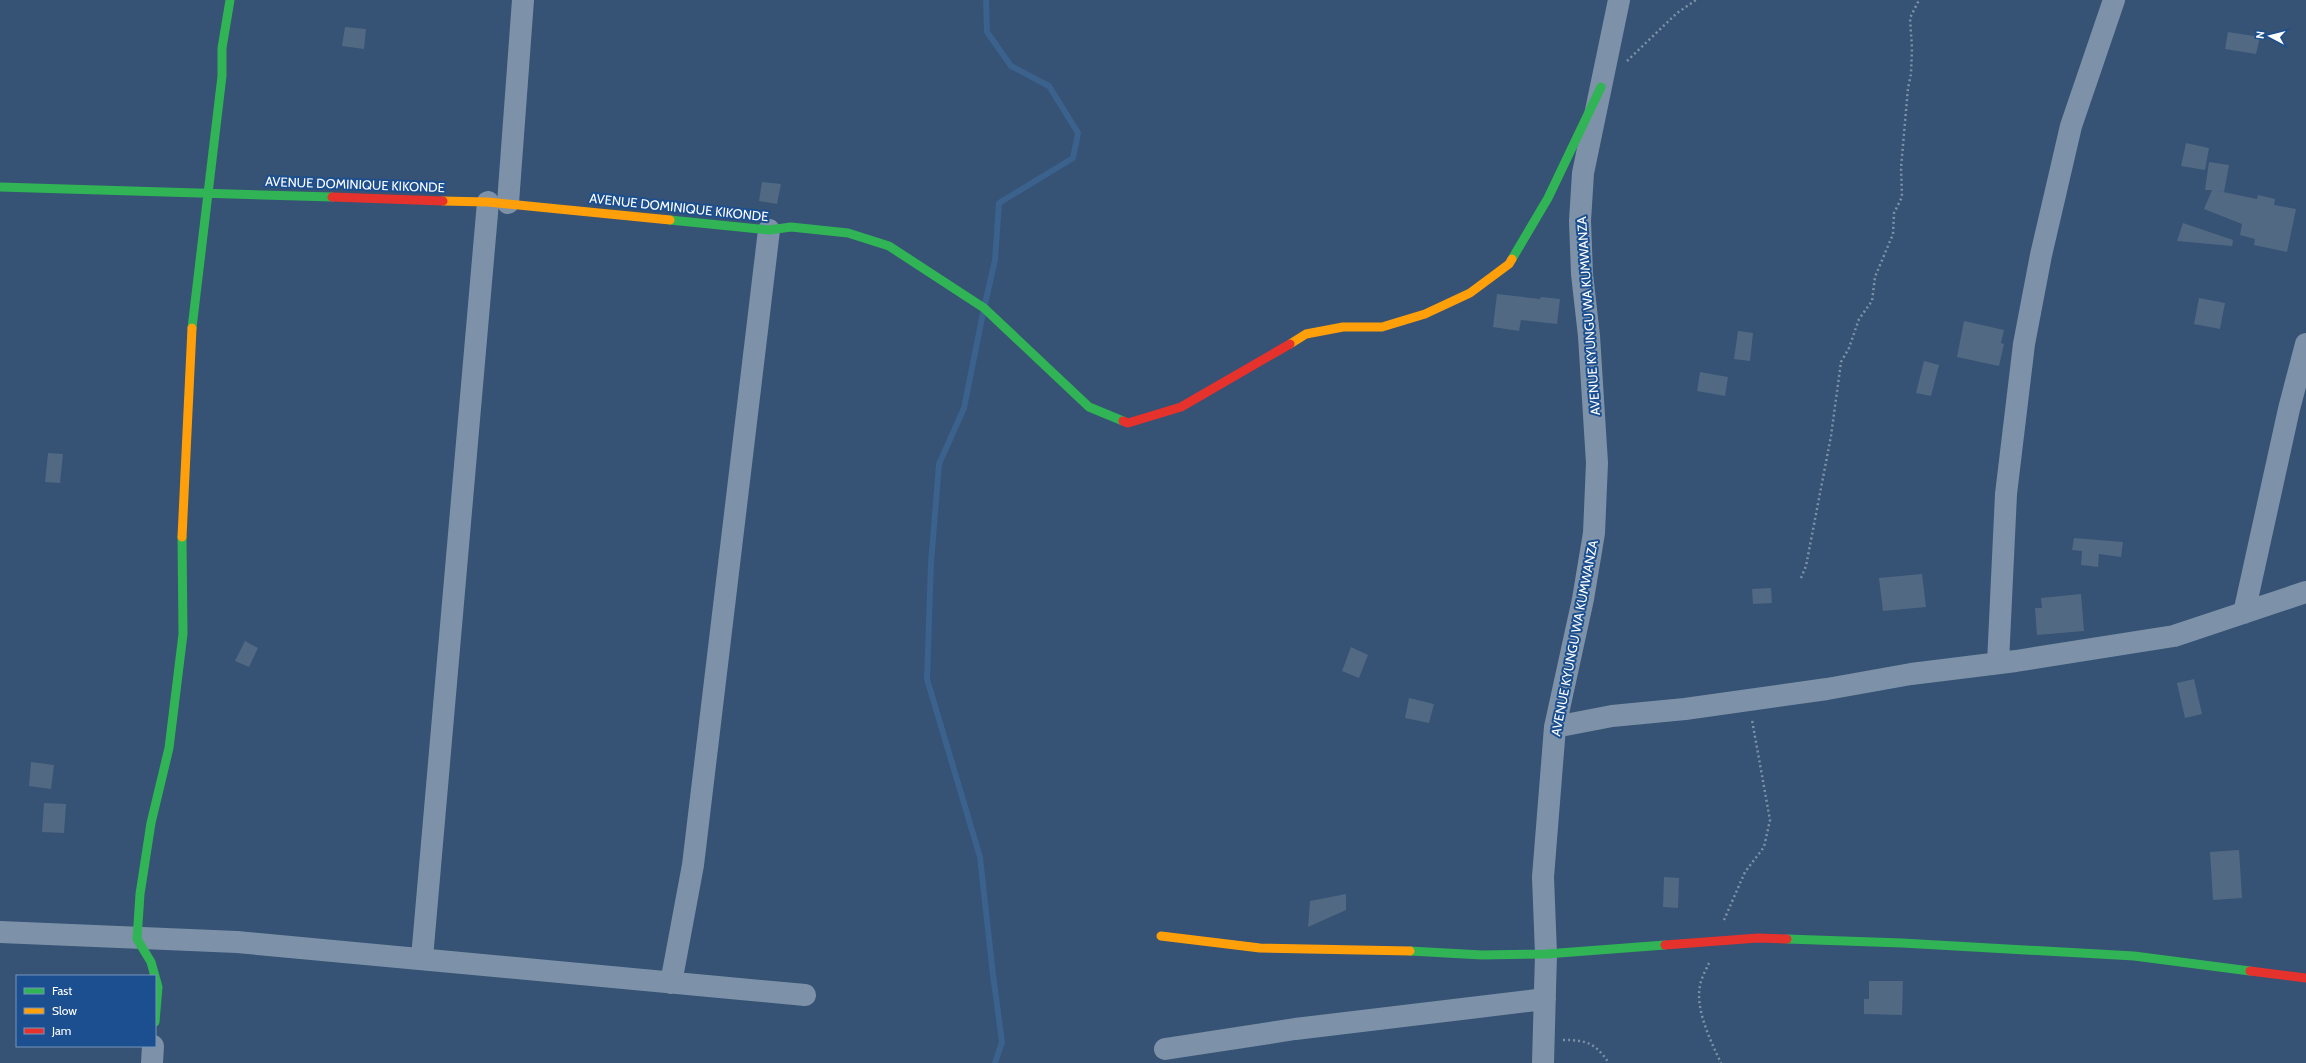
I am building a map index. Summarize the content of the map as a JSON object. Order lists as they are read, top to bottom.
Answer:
{
  "streets": {
    "street": ["AVENUE DOMINIQUE KIKONDE", "AVENUE KYUNGU WA KUMWANZA"]
  },
  "crossings": [
    ["AVENUE DOMINIQUE KIKONDE", "AVENUE KYUNGU WA KUMWANZA"]
  ],
  "legend": ["Fast", "Slow", "Jam"],
  "north": "left"
}
